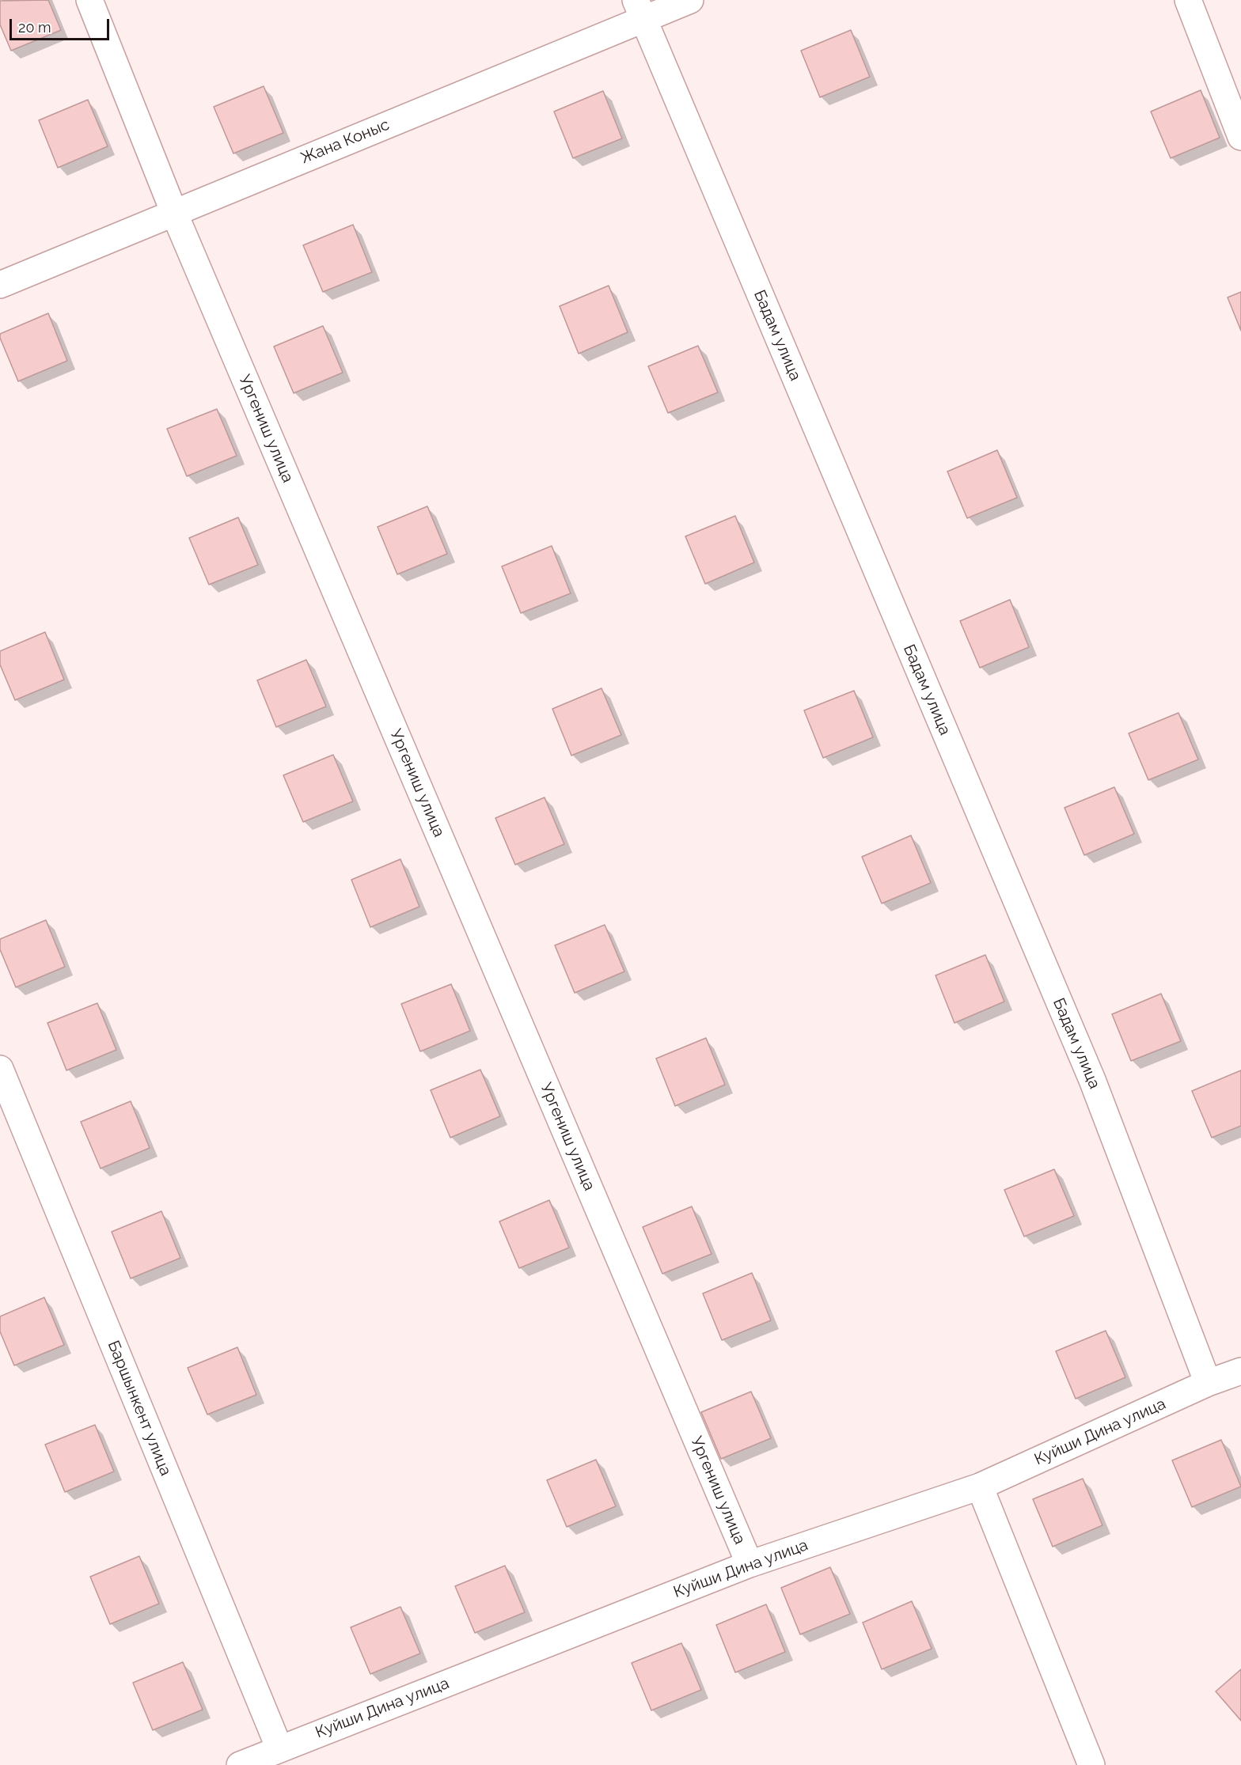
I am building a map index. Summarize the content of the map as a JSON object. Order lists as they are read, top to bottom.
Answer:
{
  "streets": {
    "street": [
      "Жана Коныс",
      "Бадам улица",
      "Ургениш улица",
      "Баршынкент улица",
      "Куйши Дина улица"
    ]
  },
  "crossings": [
    ["Жана Коныс", "Бадам улица"],
    ["Жана Коныс", "Ургениш улица"],
    ["Бадам улица", "Куйши Дина улица"],
    ["Ургениш улица", "Куйши Дина улица"],
    ["Баршынкент улица", "Куйши Дина улица"]
  ],
  "scale_bar": "20 m"
}
